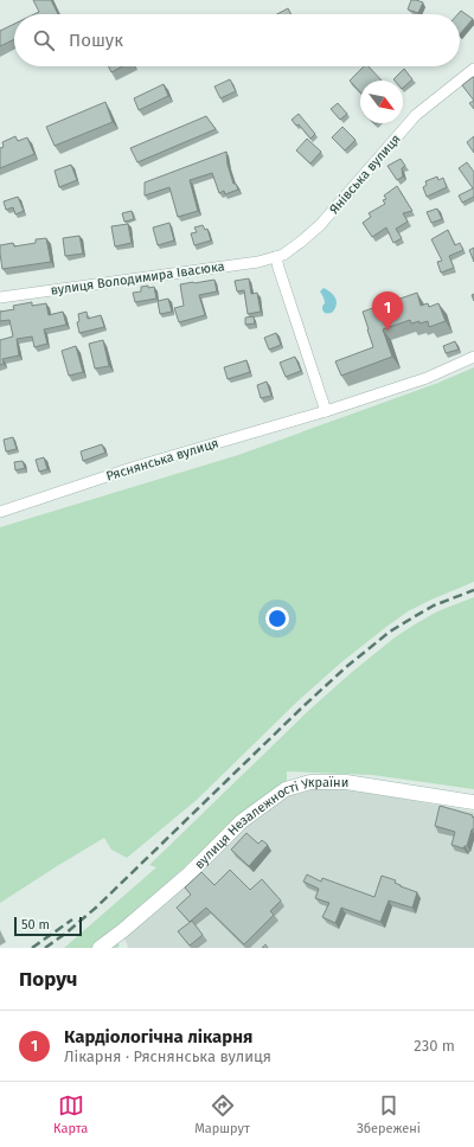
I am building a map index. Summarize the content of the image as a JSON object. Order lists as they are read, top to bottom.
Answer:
{
  "streets": {
    "main road": ["вулиця Незалежності України"],
    "street": ["Янівська вулиця", "вулиця Володимира Івасюка", "Ряснянська вулиця"]
  },
  "crossings": [
    ["Янівська вулиця", "вулиця Володимира Івасюка"]
  ],
  "scale_bar": "50 m",
  "north": "bottom right",
  "page": {
    "search": "Пошук",
    "pins": "1",
    "scale": "50 m",
    "heading": "Поруч",
    "list": [
      {
        "mark": "1",
        "name": "Кардіологічна лікарня",
        "note": "Лікарня · Ряснянська вулиця",
        "value": "230 m"
      }
    ],
    "nav": ["Карта", "Маршрут", "Збережені"]
  }
}
